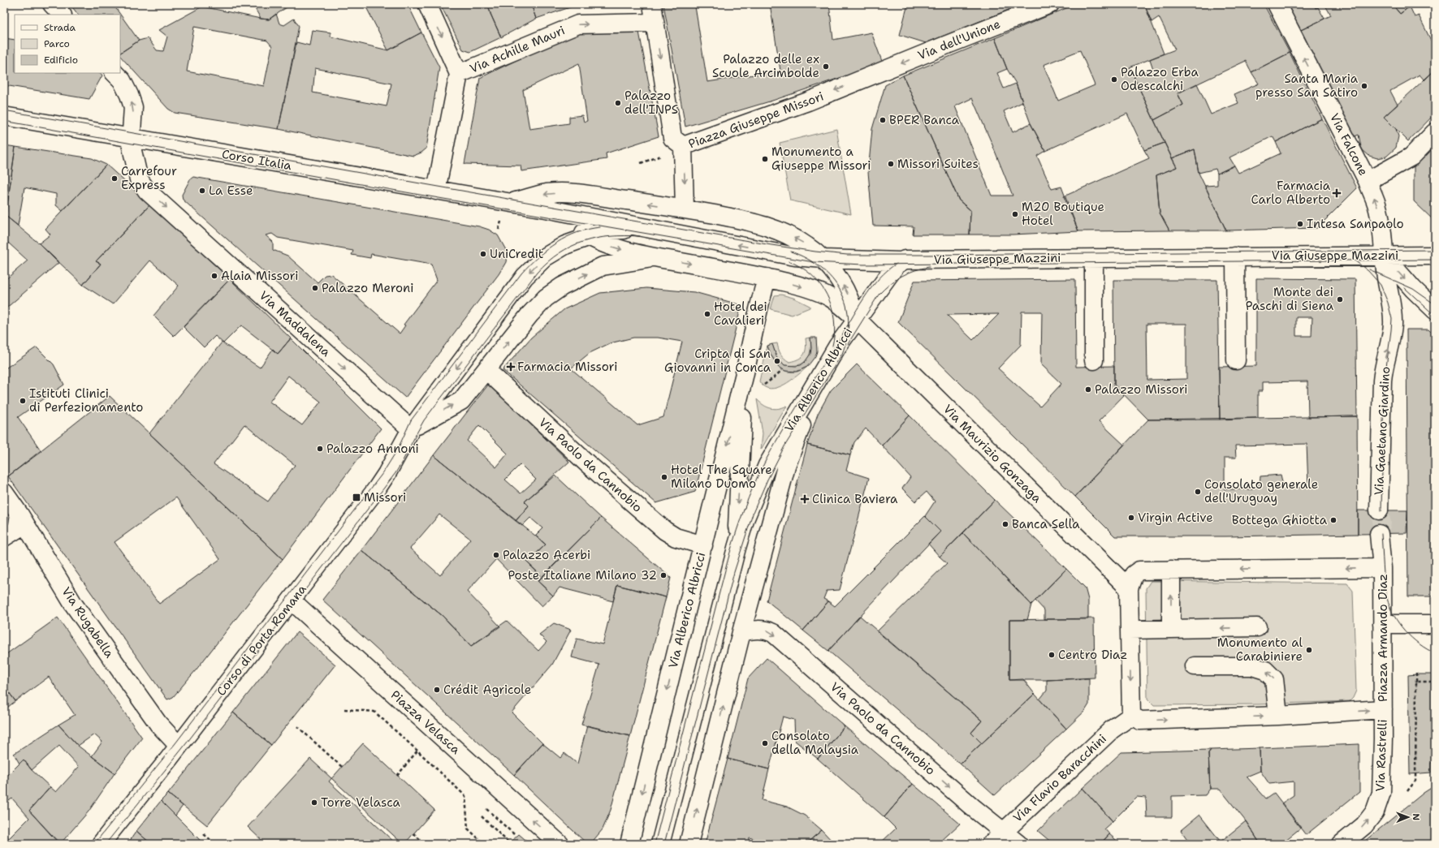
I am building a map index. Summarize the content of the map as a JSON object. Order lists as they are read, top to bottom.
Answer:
{
  "streets": {
    "street": [
      "Via dell'Unione",
      "Via Achille Mauri",
      "Piazza Giuseppe Missori",
      "Via Falcone",
      "Corso Italia",
      "Via Giuseppe Mazzini",
      "Via Maddalena",
      "Via Alberico Albricci",
      "Via Gaetano Giardino",
      "Via Maurizio Gonzaga",
      "Via Paolo da Cannobio",
      "Via Rugabella",
      "Piazza Armando Diaz",
      "Corso di Porta Romana",
      "Piazza Velasca",
      "Via Rastrelli",
      "Via Flavio Baracchini"
    ]
  },
  "crossings": [
    ["Via dell'Unione", "Piazza Giuseppe Missori"],
    ["Via Achille Mauri", "Corso Italia"],
    ["Via Falcone", "Via Giuseppe Mazzini"],
    ["Via Falcone", "Via Gaetano Giardino"],
    ["Corso Italia", "Via Maddalena"],
    ["Via Giuseppe Mazzini", "Via Gaetano Giardino"],
    ["Via Maddalena", "Corso di Porta Romana"],
    ["Via Alberico Albricci", "Via Maurizio Gonzaga"],
    ["Via Alberico Albricci", "Via Paolo da Cannobio"],
    ["Via Maurizio Gonzaga", "Piazza Armando Diaz"],
    ["Via Paolo da Cannobio", "Via Flavio Baracchini"],
    ["Via Rugabella", "Corso di Porta Romana"],
    ["Piazza Armando Diaz", "Via Rastrelli"],
    ["Piazza Armando Diaz", "Via Flavio Baracchini"],
    ["Corso di Porta Romana", "Piazza Velasca"]
  ],
  "one_way": [
    "Via dell'Unione",
    "Piazza Giuseppe Missori",
    "Via Falcone",
    "Via Paolo da Cannobio",
    "Piazza Velasca",
    "Via Rastrelli"
  ],
  "places": {
    "other": [
      "Palazzo delle ex Scuole Arcimbolde",
      "Palazzo Erba Odescalchi",
      "Santa Maria presso San Satiro",
      "Palazzo dell'INPS",
      "BPER Banca",
      "Monumento a Giuseppe Missori",
      "Missori Suites",
      "Carrefour Express",
      "La Esse",
      "M20 Boutique Hotel",
      "Intesa Sanpaolo",
      "UniCredit",
      "Alaia Missori",
      "Palazzo Meroni",
      "Monte dei Paschi di Siena",
      "Hotel dei Cavalieri",
      "Cripta di San Giovanni in Conca",
      "Palazzo Missori",
      "Istituti Clinici di Perfezionamento",
      "Palazzo Annoni",
      "Hotel The Square Milano Duomo",
      "Consolato generale dell'Uruguay",
      "Virgin Active",
      "Bottega Ghiotta",
      "Banca Sella",
      "Palazzo Acerbi",
      "Poste Italiane Milano 32",
      "Monumento al Carabiniere",
      "Centro Diaz",
      "Crédit Agricole",
      "Consolato della Malaysia",
      "Torre Velasca"
    ],
    "health": ["Farmacia Carlo Alberto", "Farmacia Missori", "Clinica Baviera"],
    "transit": ["Missori"]
  },
  "legend": ["Strada", "Parco", "Edificio"],
  "north": "right"
}
